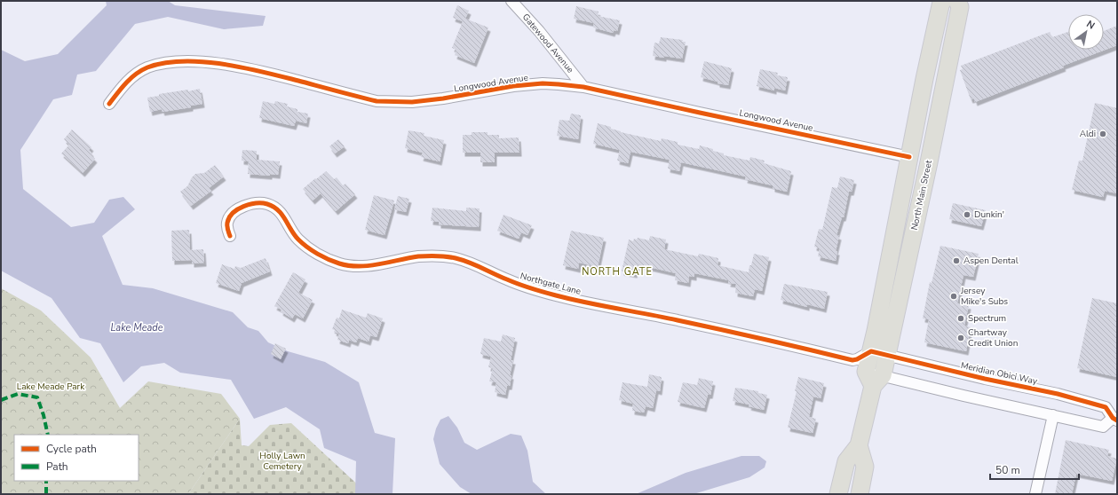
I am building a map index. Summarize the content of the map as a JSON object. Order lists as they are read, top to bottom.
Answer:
{
  "streets": {
    "main road": ["North Main Street"],
    "street": [
      "Gatewood Avenue",
      "Longwood Avenue",
      "Northgate Lane",
      "Meridian Obici Way"
    ]
  },
  "crossings": [
    ["Gatewood Avenue", "Longwood Avenue"],
    ["Longwood Avenue", "North Main Street"],
    ["North Main Street", "Northgate Lane"],
    ["North Main Street", "Meridian Obici Way"],
    ["Northgate Lane", "Meridian Obici Way"]
  ],
  "districts": ["NORTH GATE"],
  "water": ["Lake Meade"],
  "parks": ["Lake Meade Park", "Holly Lawn Cemetery"],
  "places": [
    "Aldi",
    "Dunkin'",
    "Aspen Dental",
    "Jersey Mike's Subs",
    "Spectrum",
    "Chartway Credit Union"
  ],
  "legend": ["Cycle path", "Path"],
  "scale_bar": "50 m",
  "north": "top right"
}
